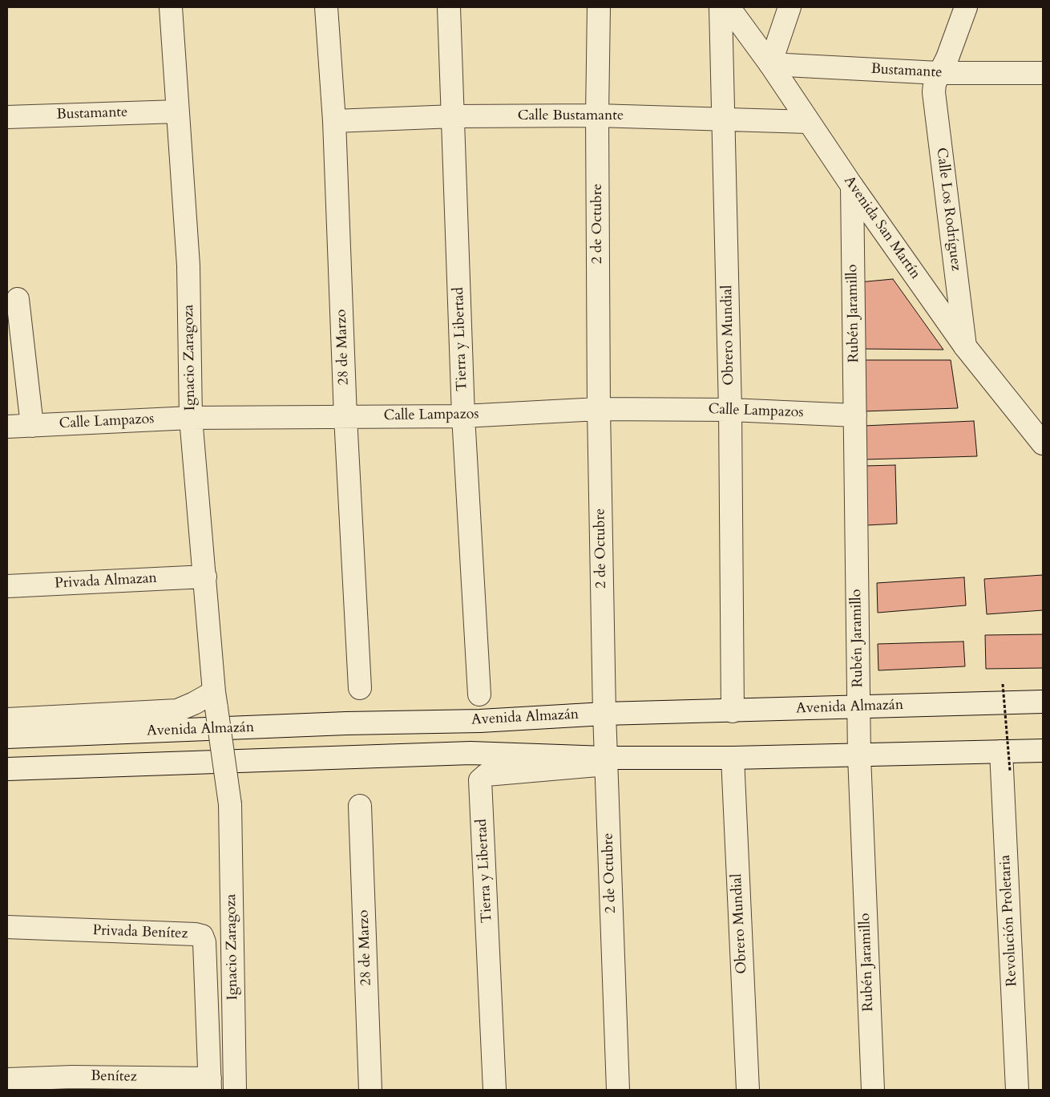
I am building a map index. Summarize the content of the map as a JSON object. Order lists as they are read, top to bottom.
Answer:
{
  "streets": {
    "street": [
      "Bustamante",
      "Calle Bustamante",
      "Calle Los Rodríguez",
      "2 de Octubre",
      "Avenida San Martín",
      "Rubén Jaramillo",
      "Obrero Mundial",
      "Tierra y Libertad",
      "28 de Marzo",
      "Ignacio Zaragoza",
      "Calle Lampazos",
      "Privada Almazan",
      "Avenida Almazán",
      "Revolución Proletaria",
      "Privada Benítez",
      "Benítez"
    ]
  },
  "crossings": [
    ["Bustamante", "Calle Los Rodríguez"],
    ["Bustamante", "Avenida San Martín"],
    ["Bustamante", "Ignacio Zaragoza"],
    ["Calle Bustamante", "2 de Octubre"],
    ["Calle Bustamante", "Avenida San Martín"],
    ["Calle Bustamante", "Obrero Mundial"],
    ["Calle Bustamante", "Tierra y Libertad"],
    ["Calle Bustamante", "28 de Marzo"],
    ["Calle Los Rodríguez", "Avenida San Martín"],
    ["2 de Octubre", "Tierra y Libertad"],
    ["2 de Octubre", "Calle Lampazos"],
    ["2 de Octubre", "Avenida Almazán"],
    ["Avenida San Martín", "Rubén Jaramillo"],
    ["Rubén Jaramillo", "Calle Lampazos"],
    ["Rubén Jaramillo", "Avenida Almazán"],
    ["Obrero Mundial", "Calle Lampazos"],
    ["Obrero Mundial", "Avenida Almazán"],
    ["Tierra y Libertad", "Calle Lampazos"],
    ["28 de Marzo", "Calle Lampazos"],
    ["Ignacio Zaragoza", "Calle Lampazos"],
    ["Ignacio Zaragoza", "Privada Almazan"],
    ["Privada Benítez", "Benítez"]
  ]
}
